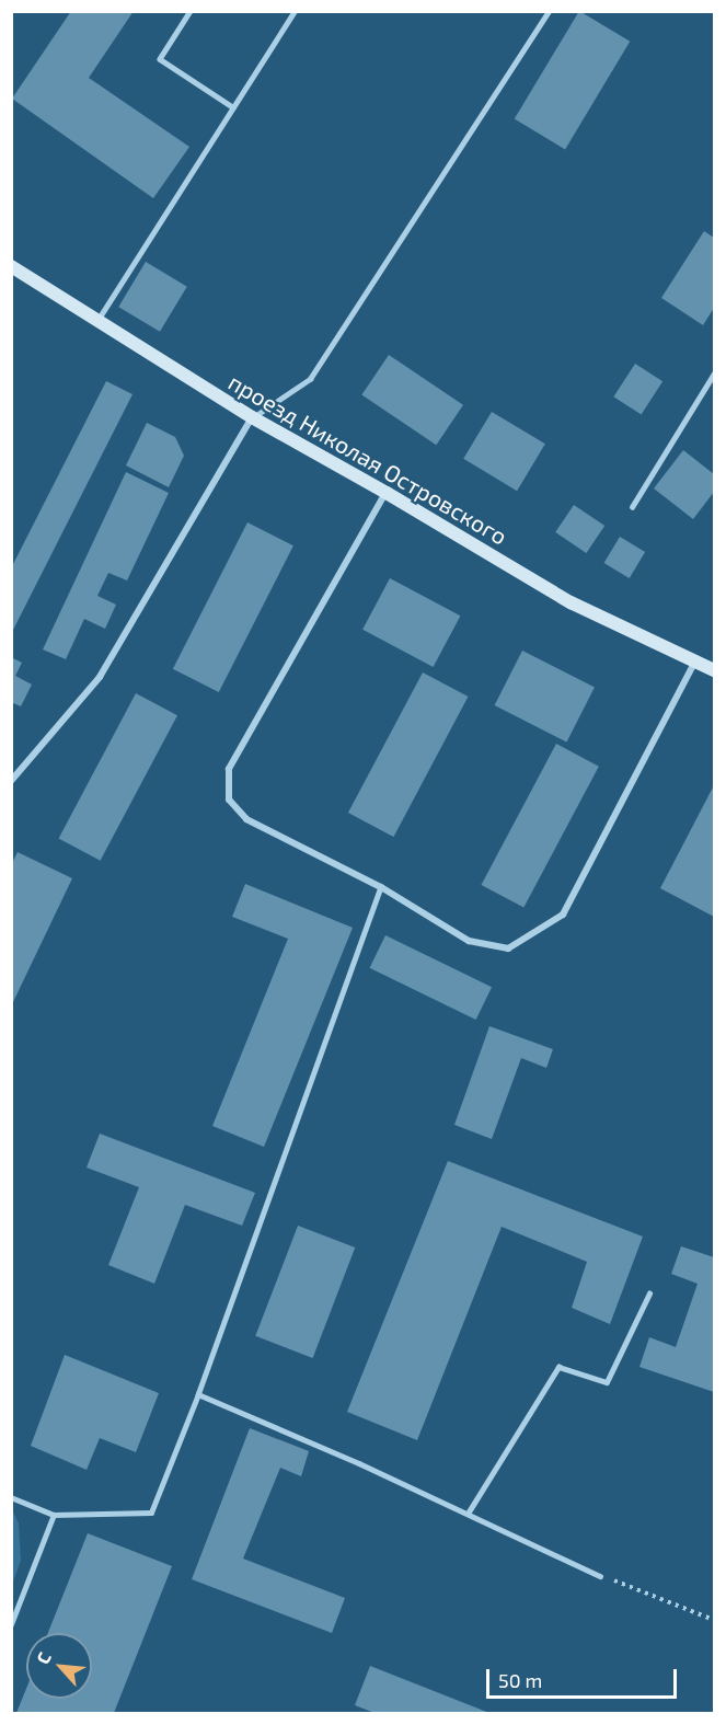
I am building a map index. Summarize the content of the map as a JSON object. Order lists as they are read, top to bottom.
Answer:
{
  "streets": {
    "street": ["проезд Николая Островского"]
  },
  "scale_bar": "50 m",
  "north": "top left"
}
